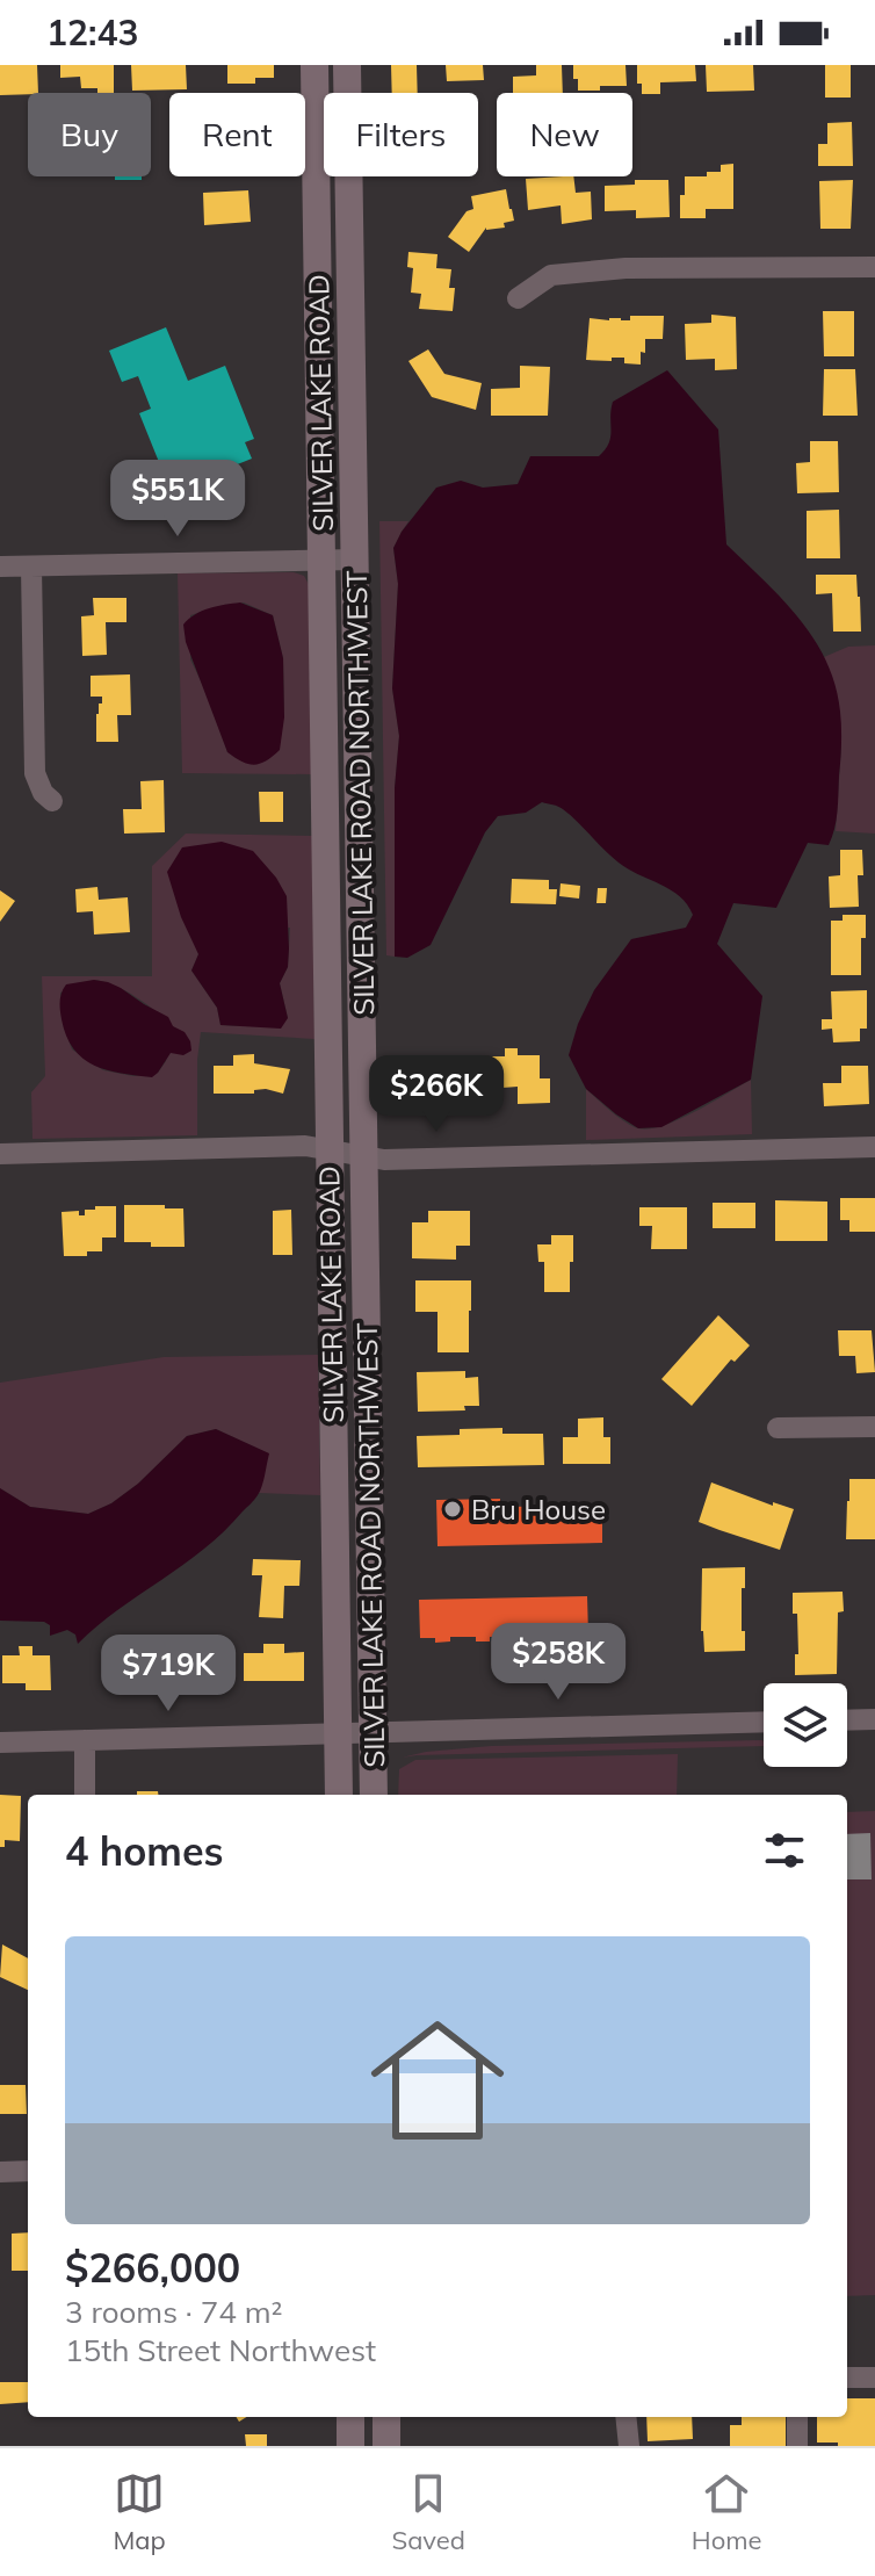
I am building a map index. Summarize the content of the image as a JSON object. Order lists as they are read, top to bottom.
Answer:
{
  "streets": {
    "main road": ["SILVER LAKE ROAD", "SILVER LAKE ROAD NORTHWEST"]
  },
  "places": ["Bru House"],
  "page": {
    "status": "12:43",
    "chip": [
      "Buy",
      "Rent",
      "Filters",
      "New"
    ],
    "price": [
      "$551K",
      "$266K",
      "$258K",
      "$719K"
    ],
    "heading": "4 homes",
    "list": [
      {
        "name": "$266,000",
        "note": "3 rooms · 74 m² · 15th Street Northwest"
      }
    ],
    "tabs": ["Map", "Saved", "Home"]
  }
}
